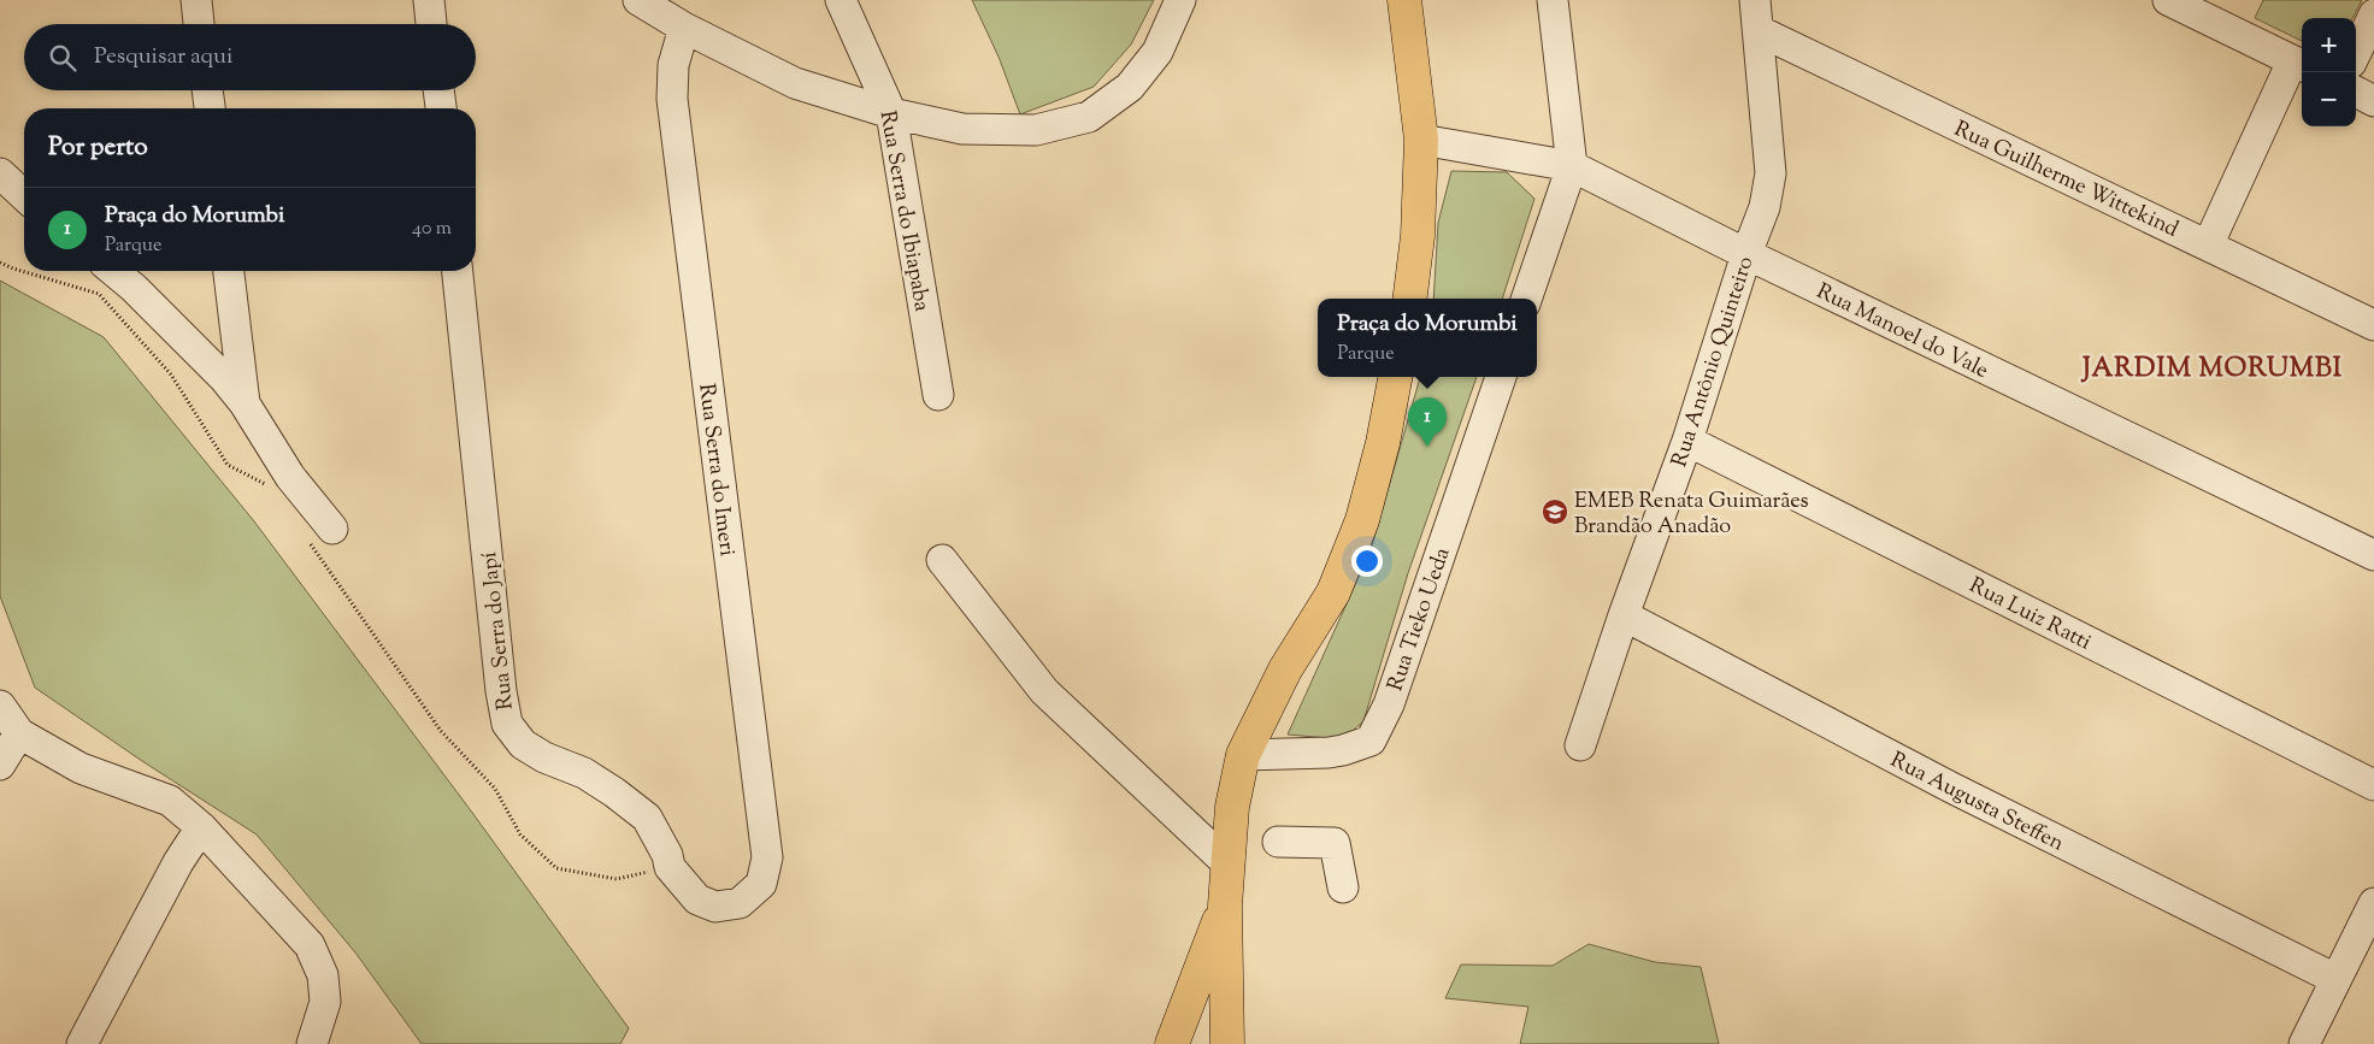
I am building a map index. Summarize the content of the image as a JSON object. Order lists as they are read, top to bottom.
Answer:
{
  "streets": {
    "street": [
      "Rua Guilherme Wittekind",
      "Rua Serra do Ibiapaba",
      "Rua Manoel do Vale",
      "Rua Antônio Quinteiro",
      "Rua Serra do Imeri",
      "Rua Luiz Ratti",
      "Rua Tieko Ueda",
      "Rua Serra do Japí",
      "Rua Augusta Steffen"
    ]
  },
  "crossings": [
    ["Rua Guilherme Wittekind", "Rua Antônio Quinteiro"],
    ["Rua Manoel do Vale", "Rua Antônio Quinteiro"],
    ["Rua Antônio Quinteiro", "Rua Luiz Ratti"],
    ["Rua Antônio Quinteiro", "Rua Augusta Steffen"],
    ["Rua Serra do Imeri", "Rua Serra do Japí"]
  ],
  "districts": ["JARDIM MORUMBI"],
  "places": {
    "school or university": ["EMEB Renata Guimarães Brandão Anadão"]
  },
  "page": {
    "map_buttons": ["+", "−"],
    "search": "Pesquisar aqui",
    "heading": "Por perto",
    "list": [
      {
        "mark": "1",
        "name": "Praça do Morumbi",
        "note": "Parque",
        "value": "40 m"
      }
    ],
    "popup": ["Praça do Morumbi", "Parque"],
    "pins": "1"
  }
}
